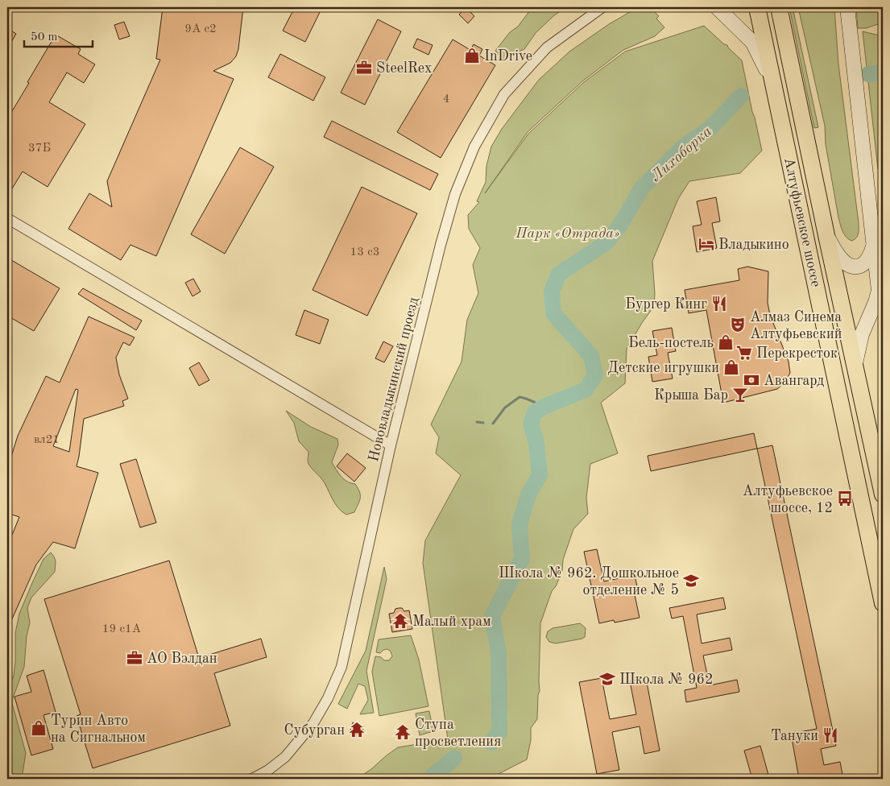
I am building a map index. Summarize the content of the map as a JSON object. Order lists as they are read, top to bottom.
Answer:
{
  "streets": {
    "main road": ["Алтуфьевское шоссе"],
    "street": ["Нововладыкинский проезд"]
  },
  "water": ["Лихоборка"],
  "parks": ["Парк «Отрада»"],
  "places": {
    "shop": [
      "InDrive",
      "Бель-постель",
      "Детские игрушки",
      "Турин Авто на Сигнальном"
    ],
    "office": ["SteelRex", "АО Вэлдан"],
    "hotel": ["Владыкино"],
    "restaurant": ["Бургер Кинг", "Тануки"],
    "theatre": ["Алмаз Синема Алтуфьевский"],
    "supermarket": ["Перекресток"],
    "bank": ["Авангард"],
    "bar": ["Крыша Бар"],
    "bus stop": ["Алтуфьевское шоссе, 12"],
    "school or university": ["Школа № 962. Дошкольное отделение № 5", "Школа № 962"],
    "temple": ["Малый храм", "Субурган", "Ступа просветления"]
  },
  "house_numbers": [
    "9А с2",
    "4",
    "37Б",
    "13 с3",
    "вл21",
    "19 с1А"
  ],
  "scale_bar": "50 m"
}
